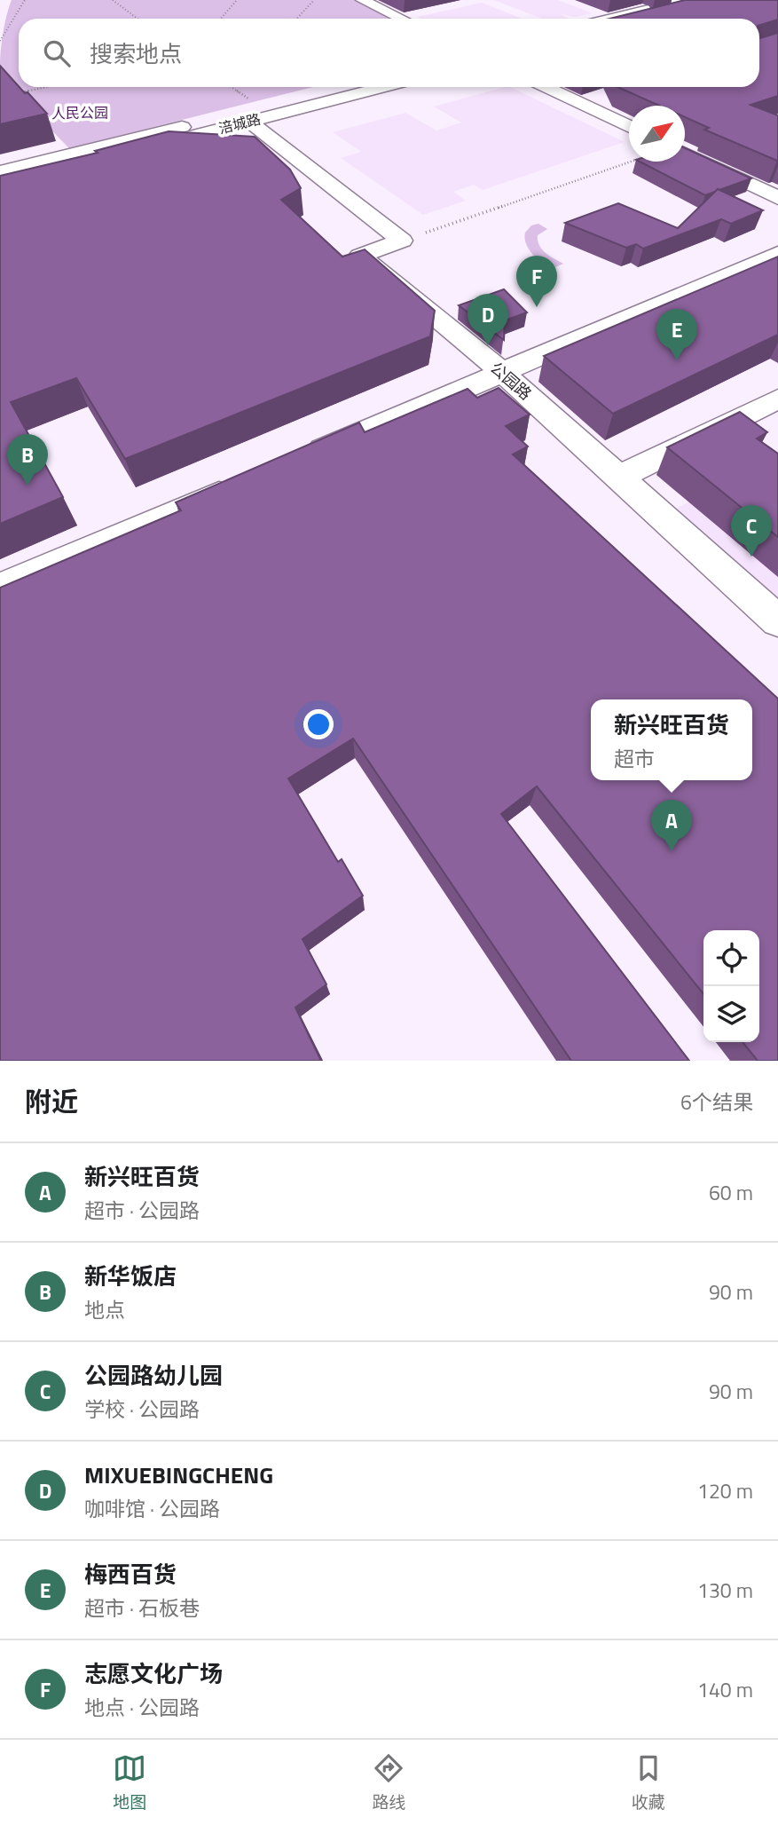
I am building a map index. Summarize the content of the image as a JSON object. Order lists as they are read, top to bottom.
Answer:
{
  "streets": {
    "street": ["涪城路", "公园路"]
  },
  "crossings": [
    ["涪城路", "公园路"]
  ],
  "parks": ["人民公园"],
  "north": "top right",
  "page": {
    "search": "搜索地点",
    "pins": [
      "F",
      "D",
      "E",
      "B",
      "C",
      "A"
    ],
    "popup": ["新兴旺百货", "超市"],
    "heading": ["附近", "6个结果"],
    "list": [
      {
        "mark": "A",
        "name": "新兴旺百货",
        "note": "超市 · 公园路",
        "value": "60 m"
      },
      {
        "mark": "B",
        "name": "新华饭店",
        "note": "地点",
        "value": "90 m"
      },
      {
        "mark": "C",
        "name": "公园路幼儿园",
        "note": "学校 · 公园路",
        "value": "90 m"
      },
      {
        "mark": "D",
        "name": "MIXUEBINGCHENG",
        "note": "咖啡馆 · 公园路",
        "value": "120 m"
      },
      {
        "mark": "E",
        "name": "梅西百货",
        "note": "超市 · 石板巷",
        "value": "130 m"
      },
      {
        "mark": "F",
        "name": "志愿文化广场",
        "note": "地点 · 公园路",
        "value": "140 m"
      }
    ],
    "nav": ["地图", "路线", "收藏"]
  }
}
